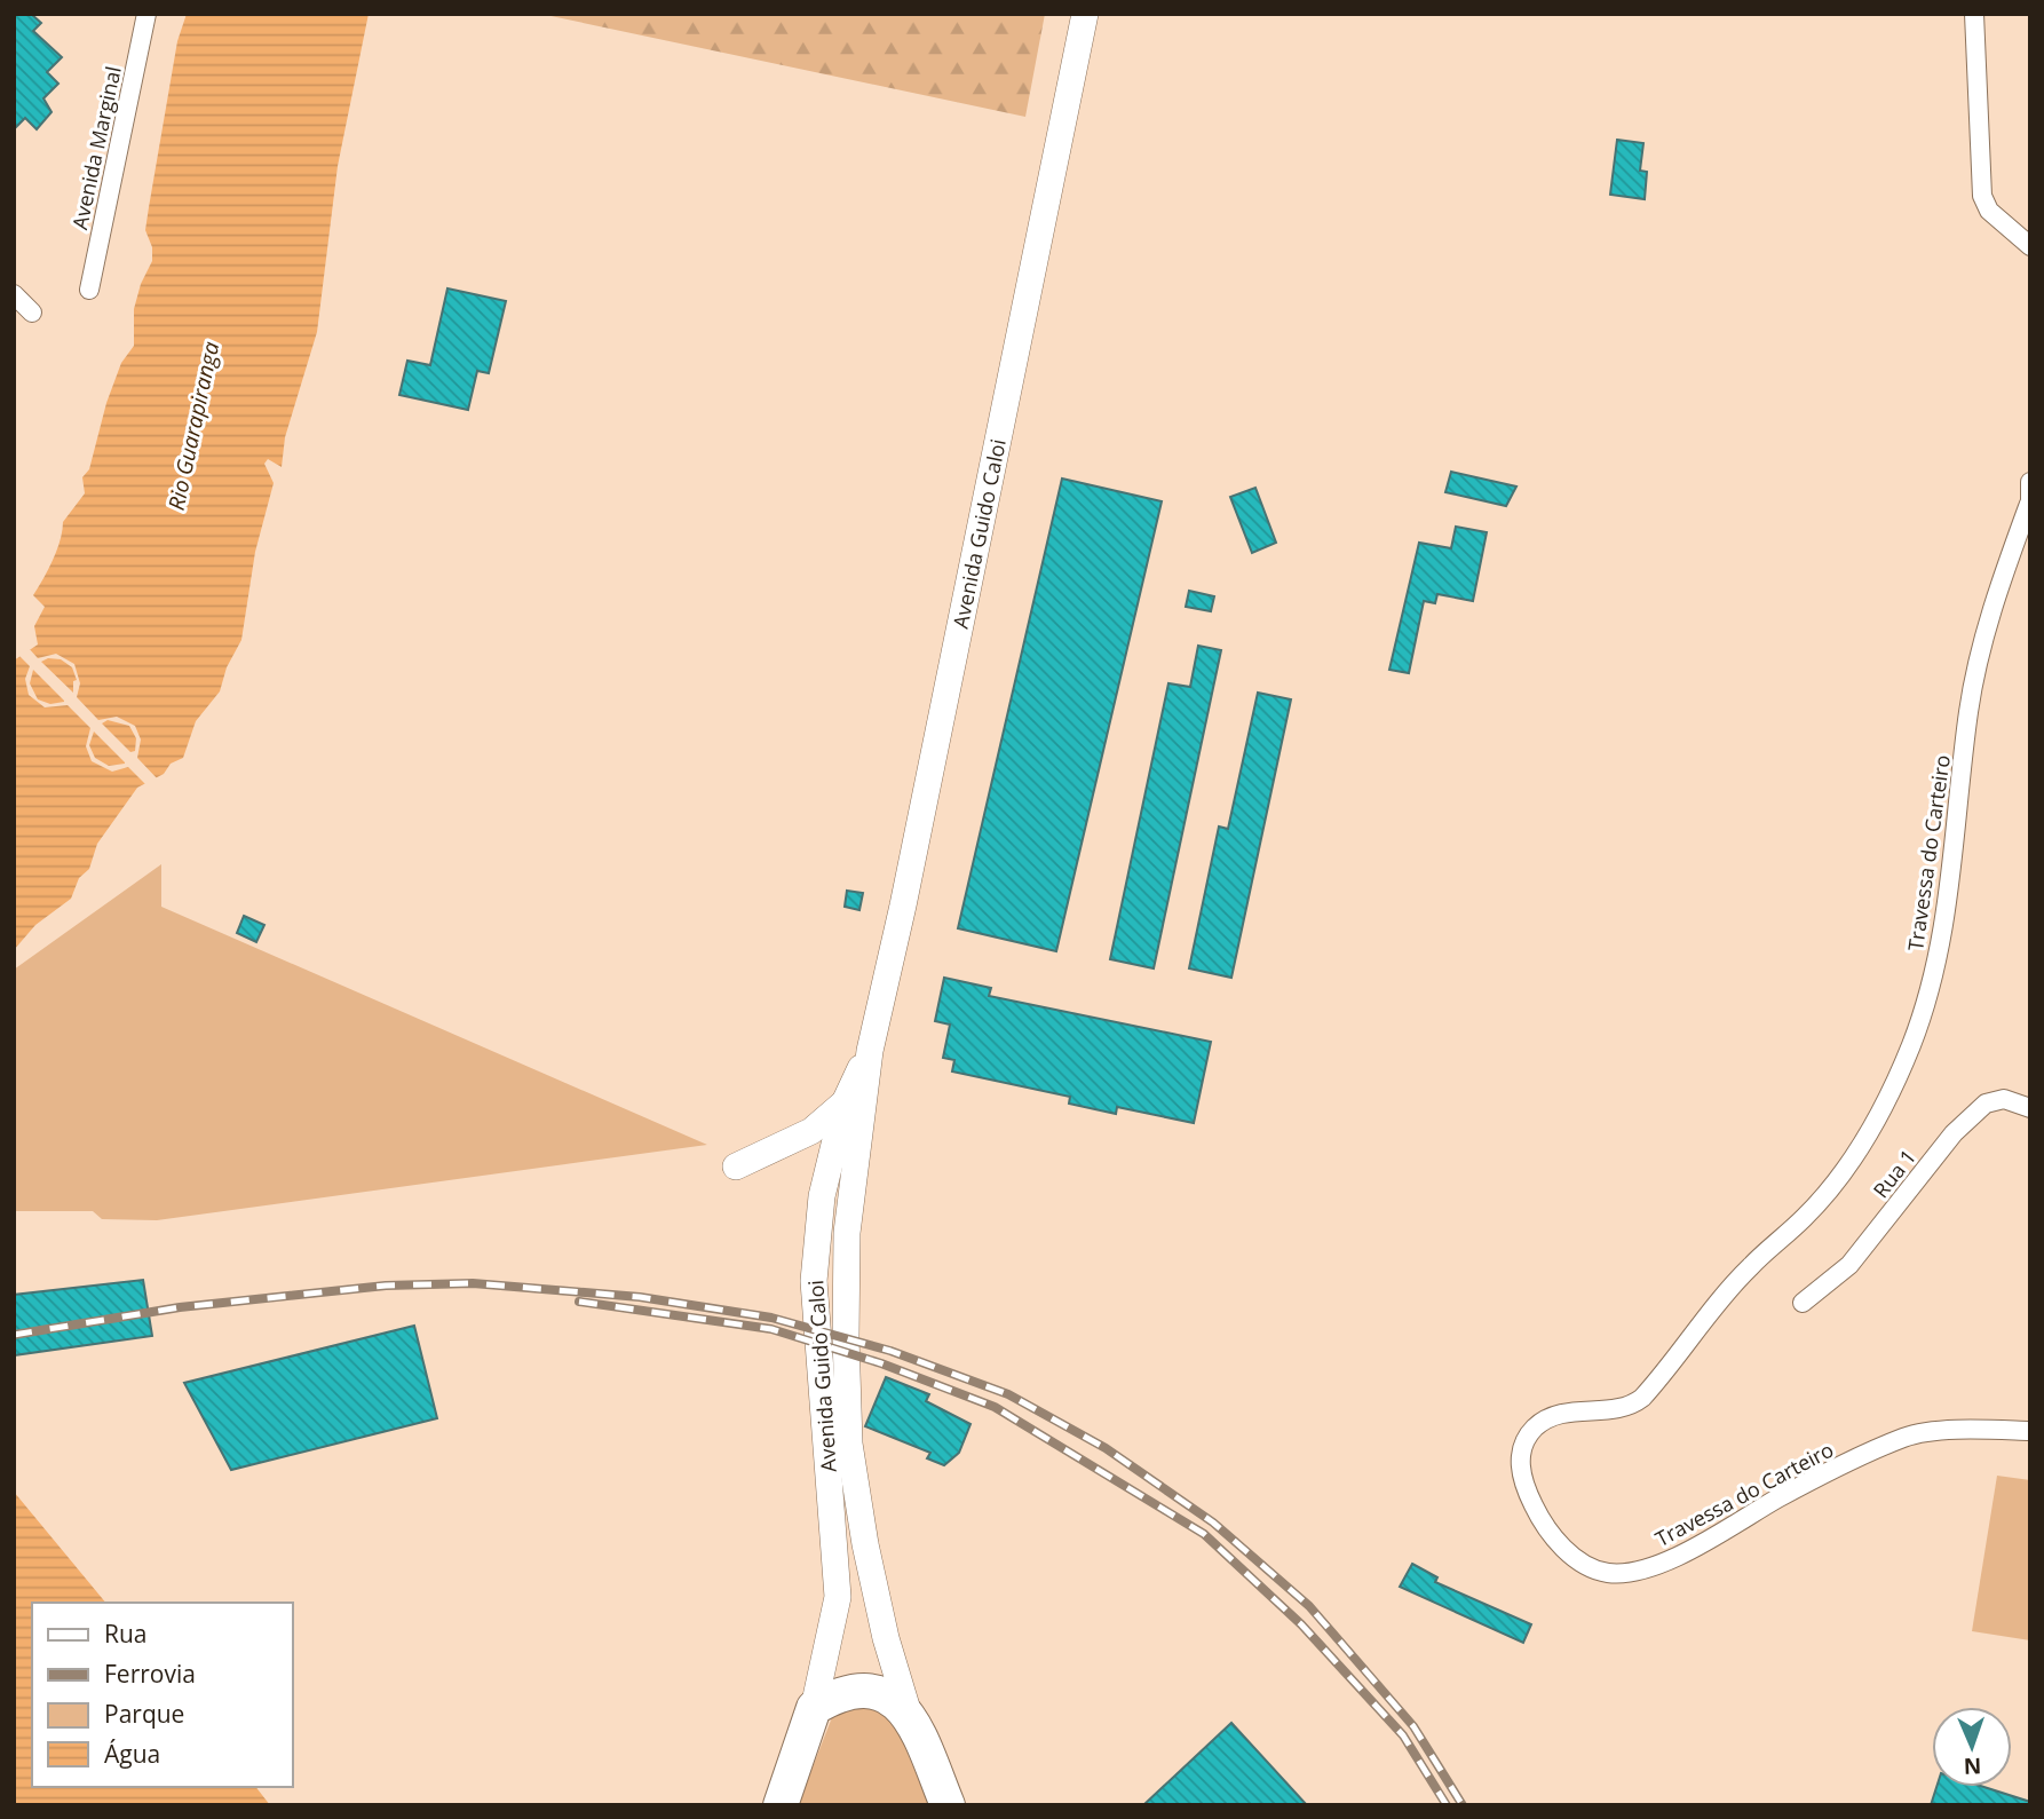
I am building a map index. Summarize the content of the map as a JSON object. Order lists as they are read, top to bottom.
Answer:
{
  "streets": {
    "main road": ["Avenida Guido Caloi"],
    "street": ["Avenida Marginal", "Travessa do Carteiro", "Rua 1"]
  },
  "water": ["Rio Guarapiranga"],
  "legend": [
    "Rua",
    "Ferrovia",
    "Parque",
    "Água"
  ],
  "north": "bottom"
}
